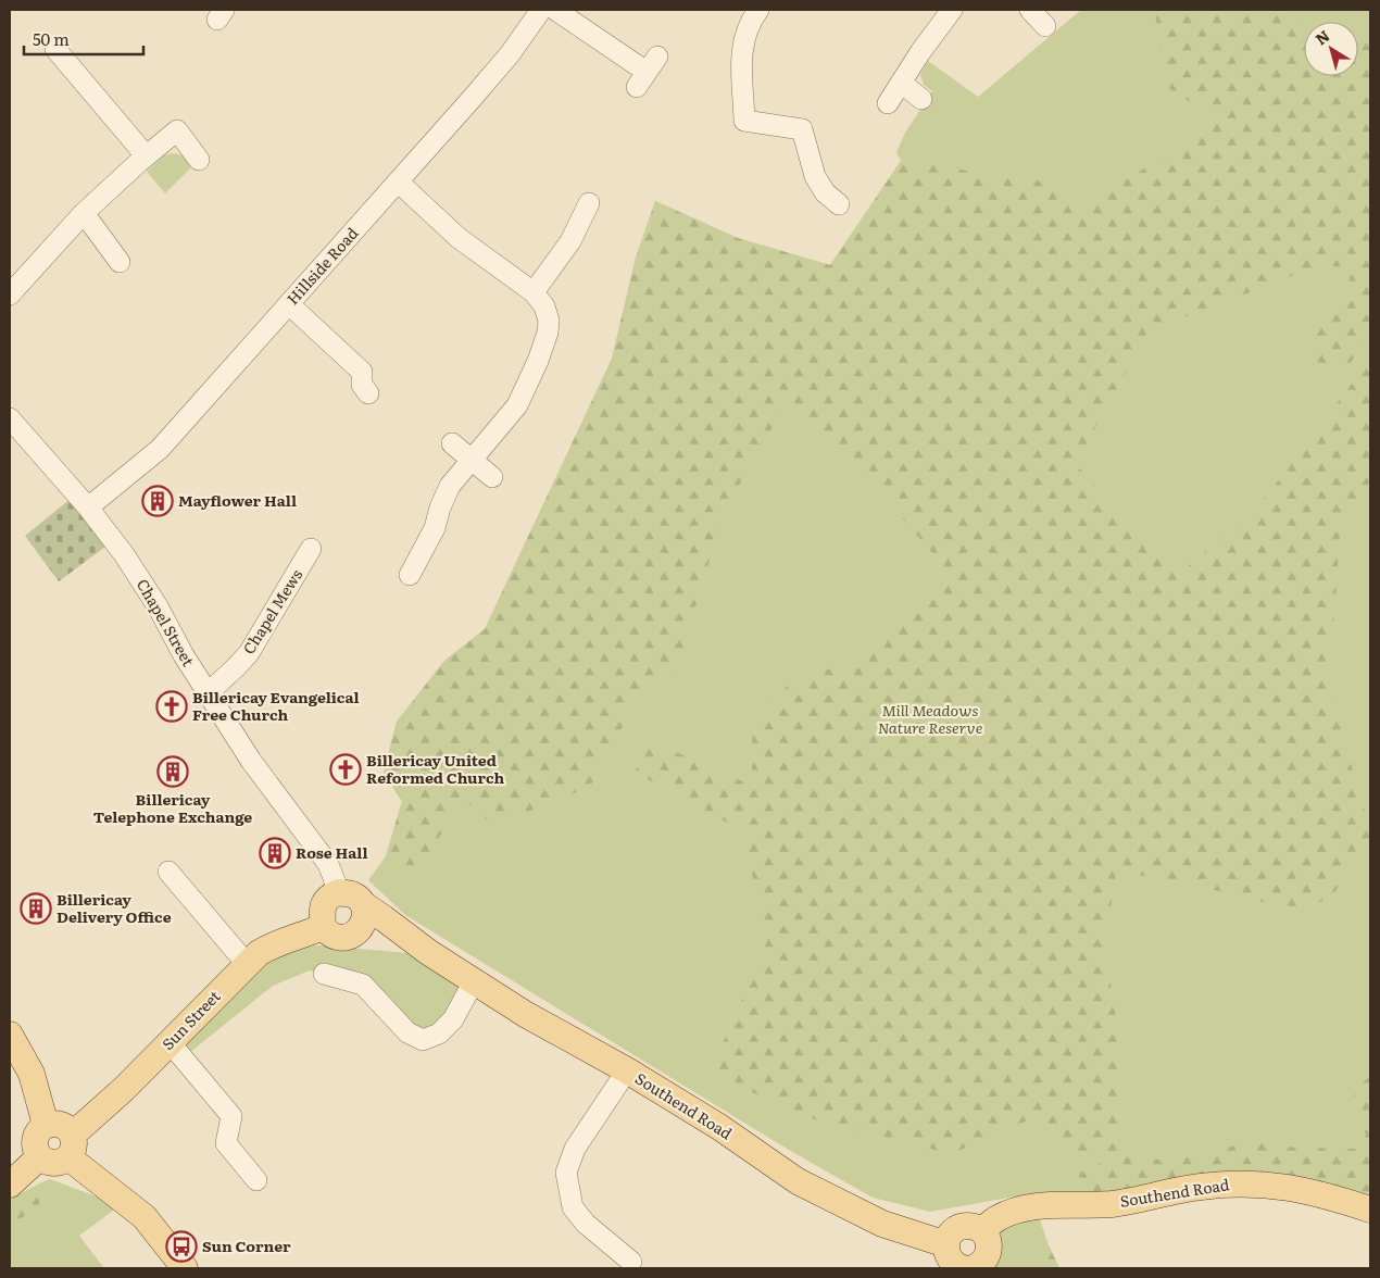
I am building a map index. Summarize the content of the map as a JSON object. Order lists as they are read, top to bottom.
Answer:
{
  "streets": {
    "main road": ["Sun Street", "Southend Road"],
    "street": ["Hillside Road", "Chapel Mews", "Chapel Street"]
  },
  "crossings": [
    ["Hillside Road", "Chapel Street"],
    ["Chapel Mews", "Chapel Street"],
    ["Chapel Street", "Sun Street"],
    ["Chapel Street", "Southend Road"],
    ["Sun Street", "Southend Road"]
  ],
  "parks": ["Mill Meadows Nature Reserve"],
  "places": {
    "building": [
      "Mayflower Hall",
      "Billericay Telephone Exchange",
      "Rose Hall",
      "Billericay Delivery Office"
    ],
    "church": ["Billericay Evangelical Free Church", "Billericay United Reformed Church"],
    "bus stop": ["Sun Corner"]
  },
  "scale_bar": "50 m",
  "north": "top left"
}
